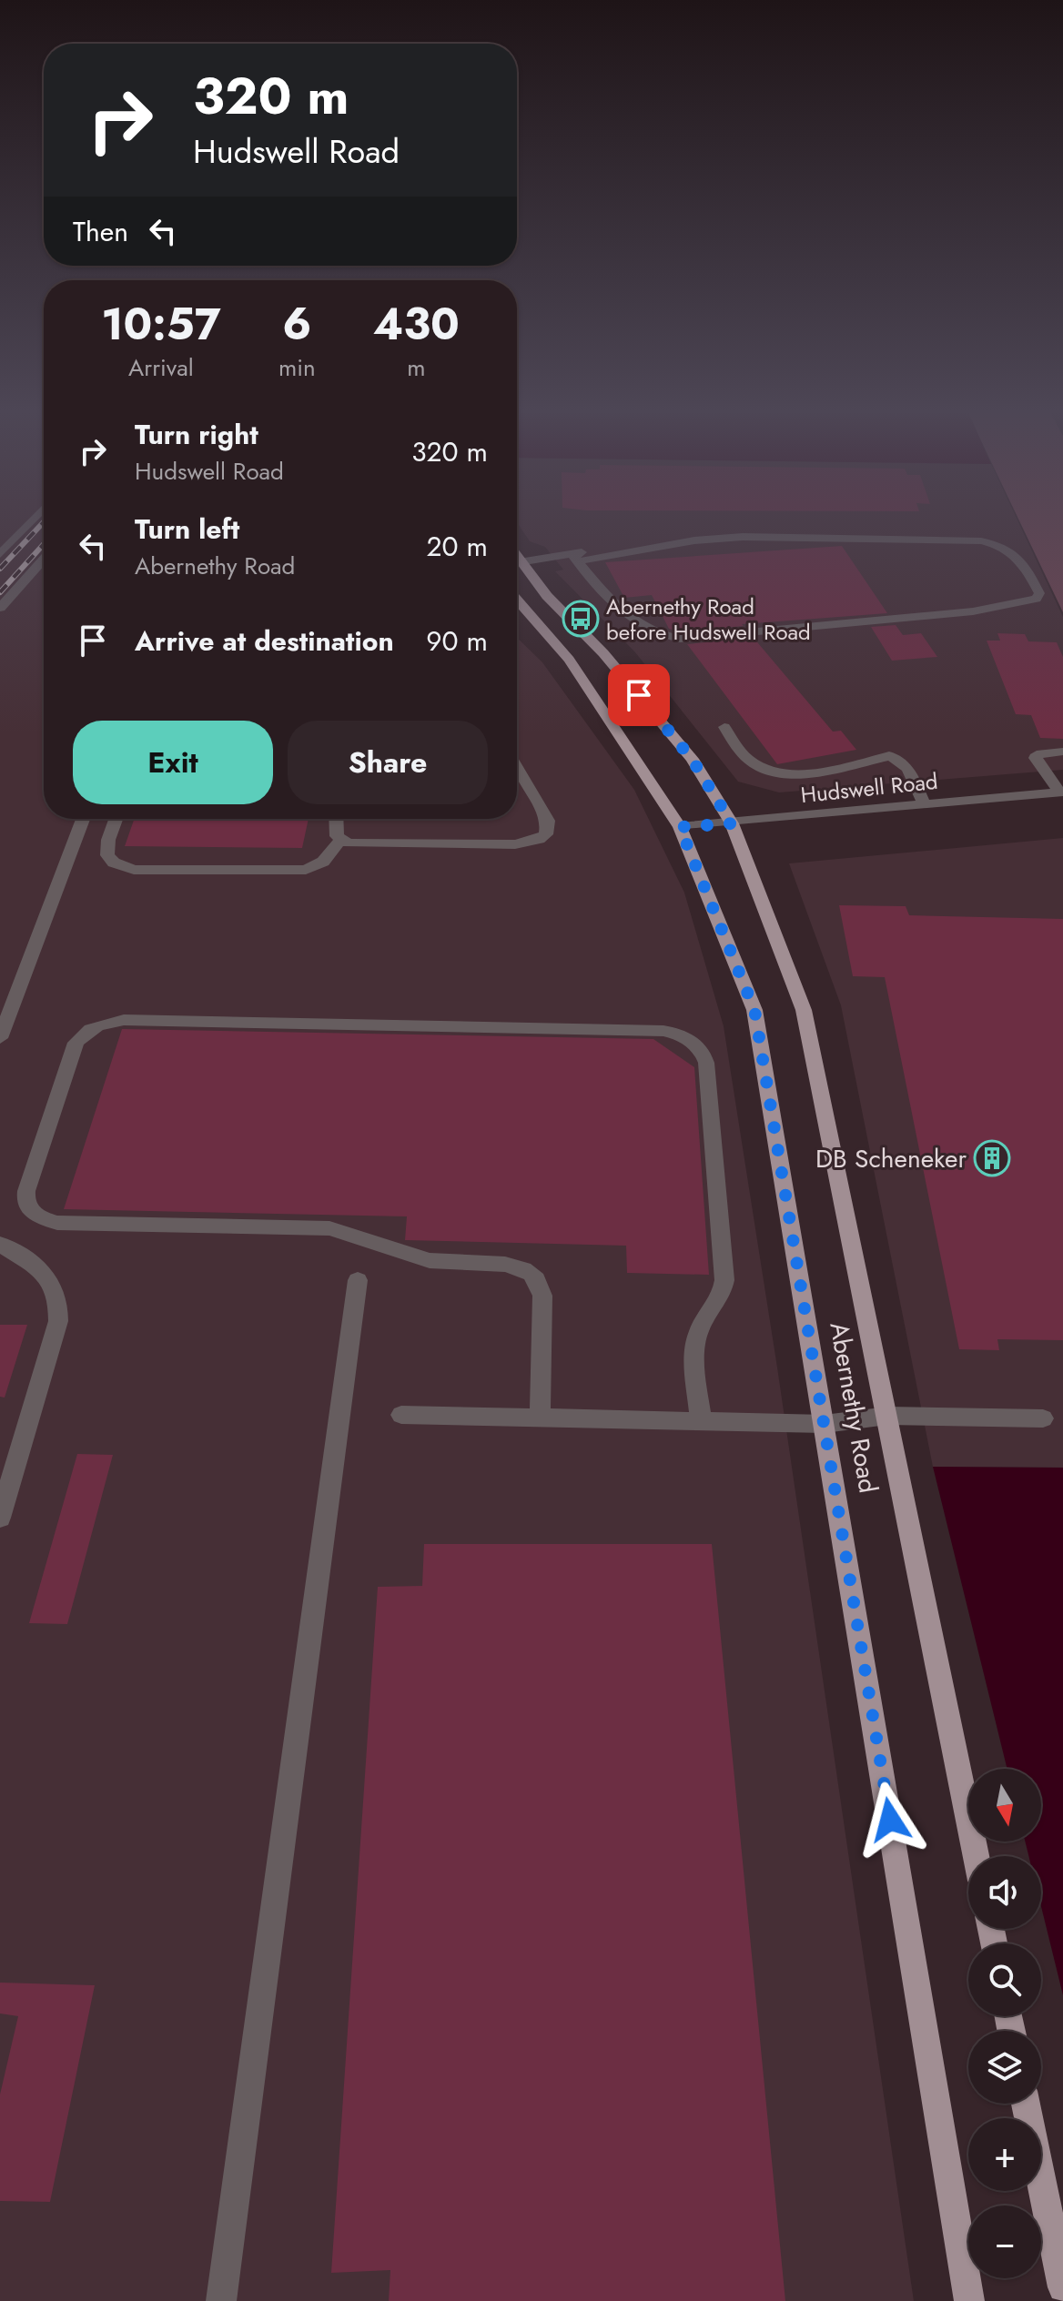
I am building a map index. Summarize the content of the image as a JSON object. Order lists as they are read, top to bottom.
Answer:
{
  "streets": {
    "main road": ["Abernethy Road"],
    "street": ["Hudswell Road"]
  },
  "crossings": [
    ["Hudswell Road", "Abernethy Road"]
  ],
  "places": {
    "bus stop": ["Abernethy Road before Hudswell Road"],
    "building": ["DB Scheneker"]
  },
  "north": "bottom",
  "page": {
    "turn": ["320 m", "Hudswell Road"],
    "then": "Then",
    "eta": [
      "10:57",
      "Arrival",
      "6",
      "min",
      "430",
      "m"
    ],
    "list": [
      {
        "name": "Turn right",
        "note": "Hudswell Road",
        "value": "320 m"
      },
      {
        "name": "Turn left",
        "note": "Abernethy Road",
        "value": "20 m"
      },
      {
        "name": "Arrive at destination",
        "value": "90 m"
      }
    ],
    "buttons": ["Exit", "Share"],
    "map_buttons": ["+", "−"]
  }
}
